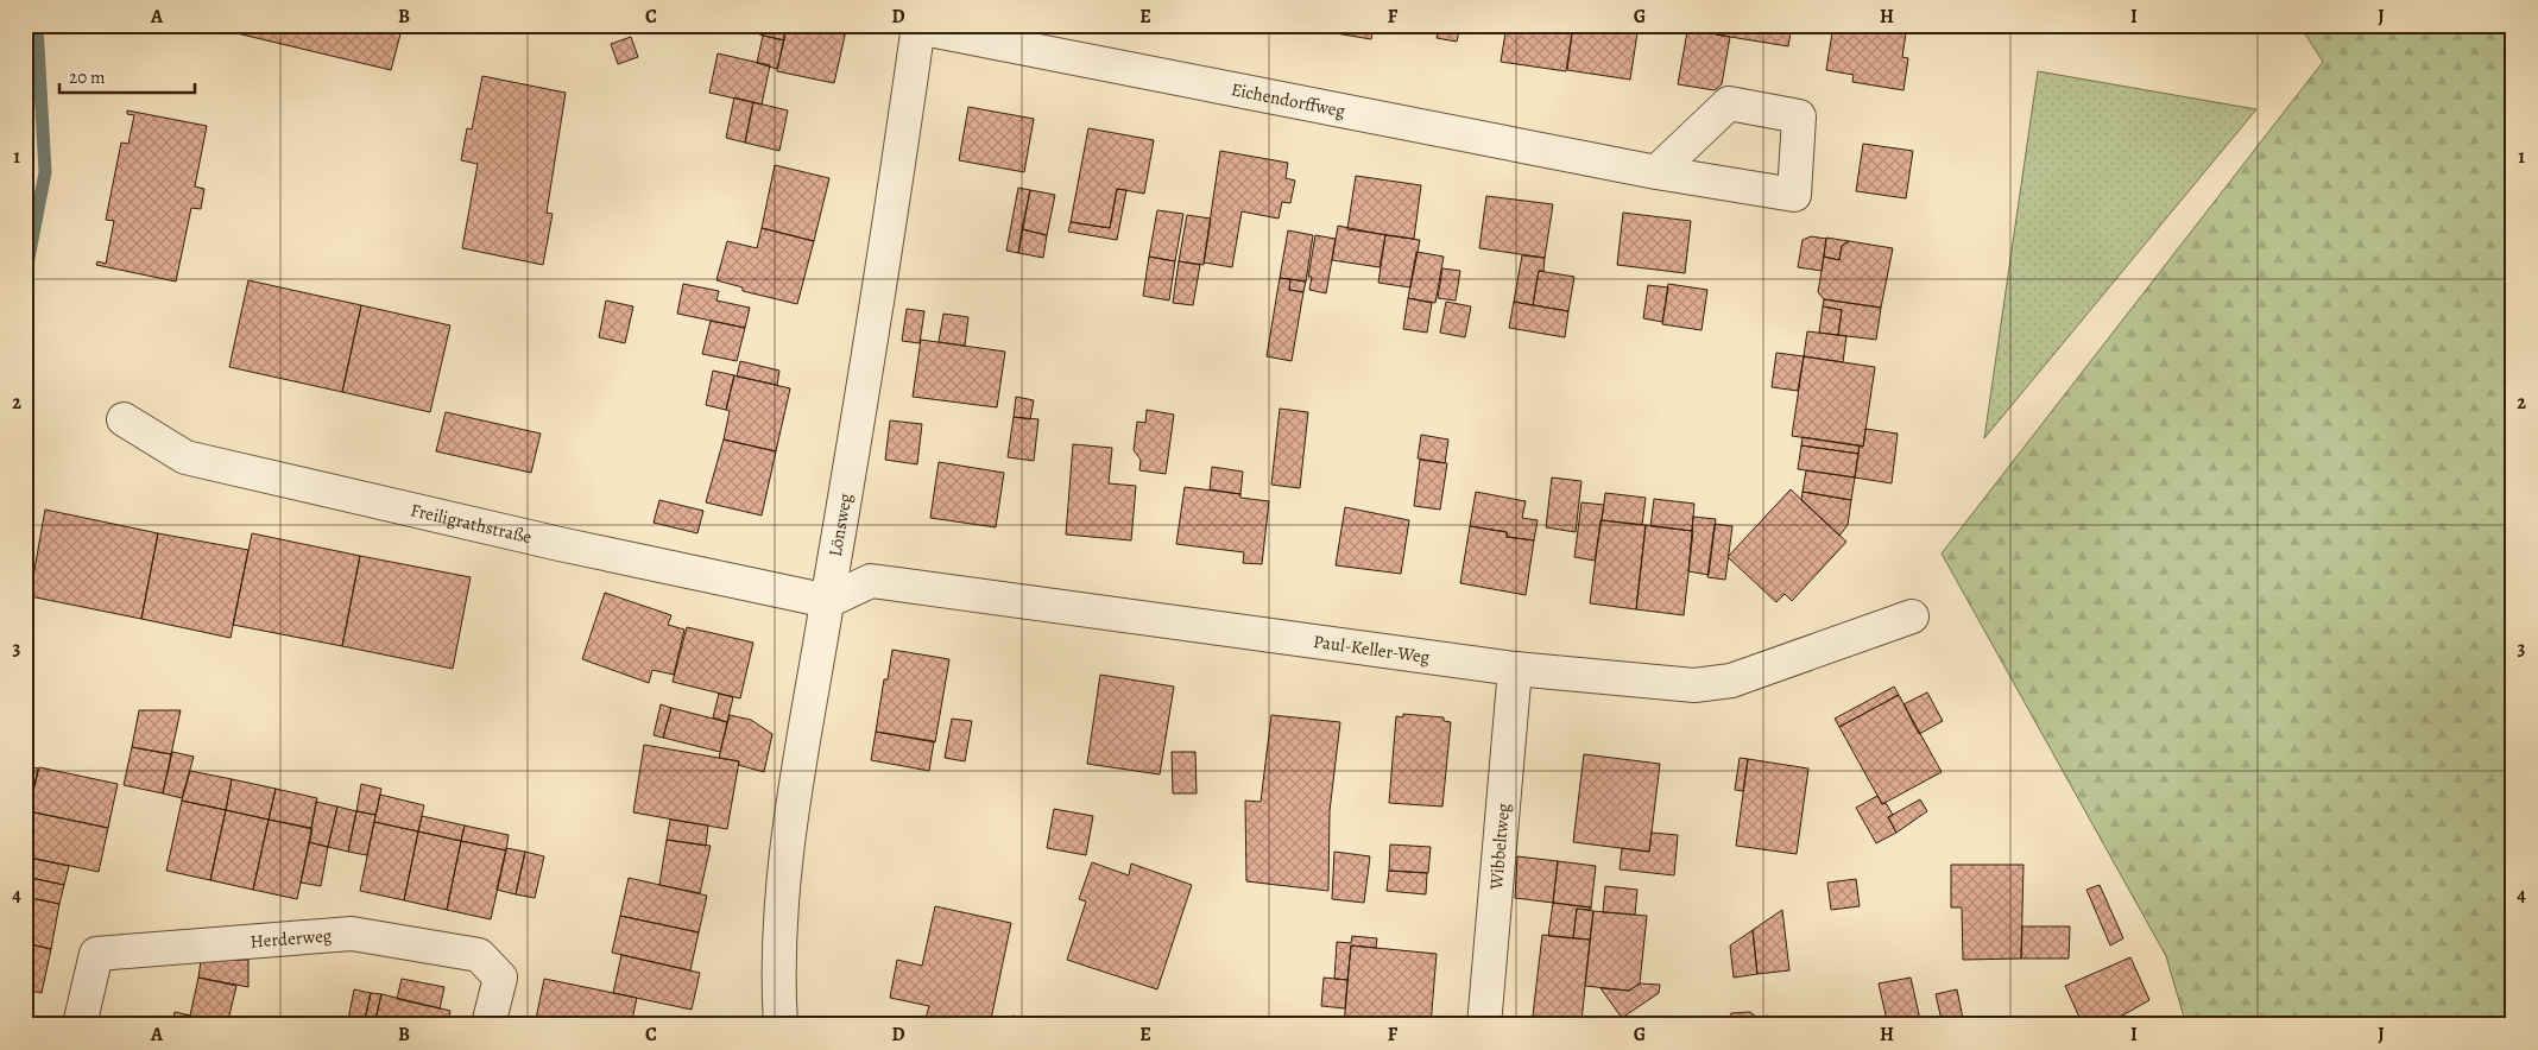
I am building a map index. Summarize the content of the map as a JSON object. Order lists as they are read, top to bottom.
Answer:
{
  "streets": {
    "street": [
      "Eichendorffweg",
      "Freiligrathstraße",
      "Lönsweg",
      "Paul-Keller-Weg",
      "Wibbeltweg",
      "Herderweg"
    ]
  },
  "crossings": [
    ["Eichendorffweg", "Lönsweg"],
    ["Freiligrathstraße", "Lönsweg"],
    ["Freiligrathstraße", "Paul-Keller-Weg"],
    ["Lönsweg", "Paul-Keller-Weg"],
    ["Paul-Keller-Weg", "Wibbeltweg"]
  ],
  "scale_bar": "20 m",
  "grid": {
    "columns": [
      "A",
      "B",
      "C",
      "D",
      "E",
      "F",
      "G",
      "H",
      "I",
      "J"
    ],
    "rows": [
      "1",
      "2",
      "3",
      "4"
    ]
  }
}
